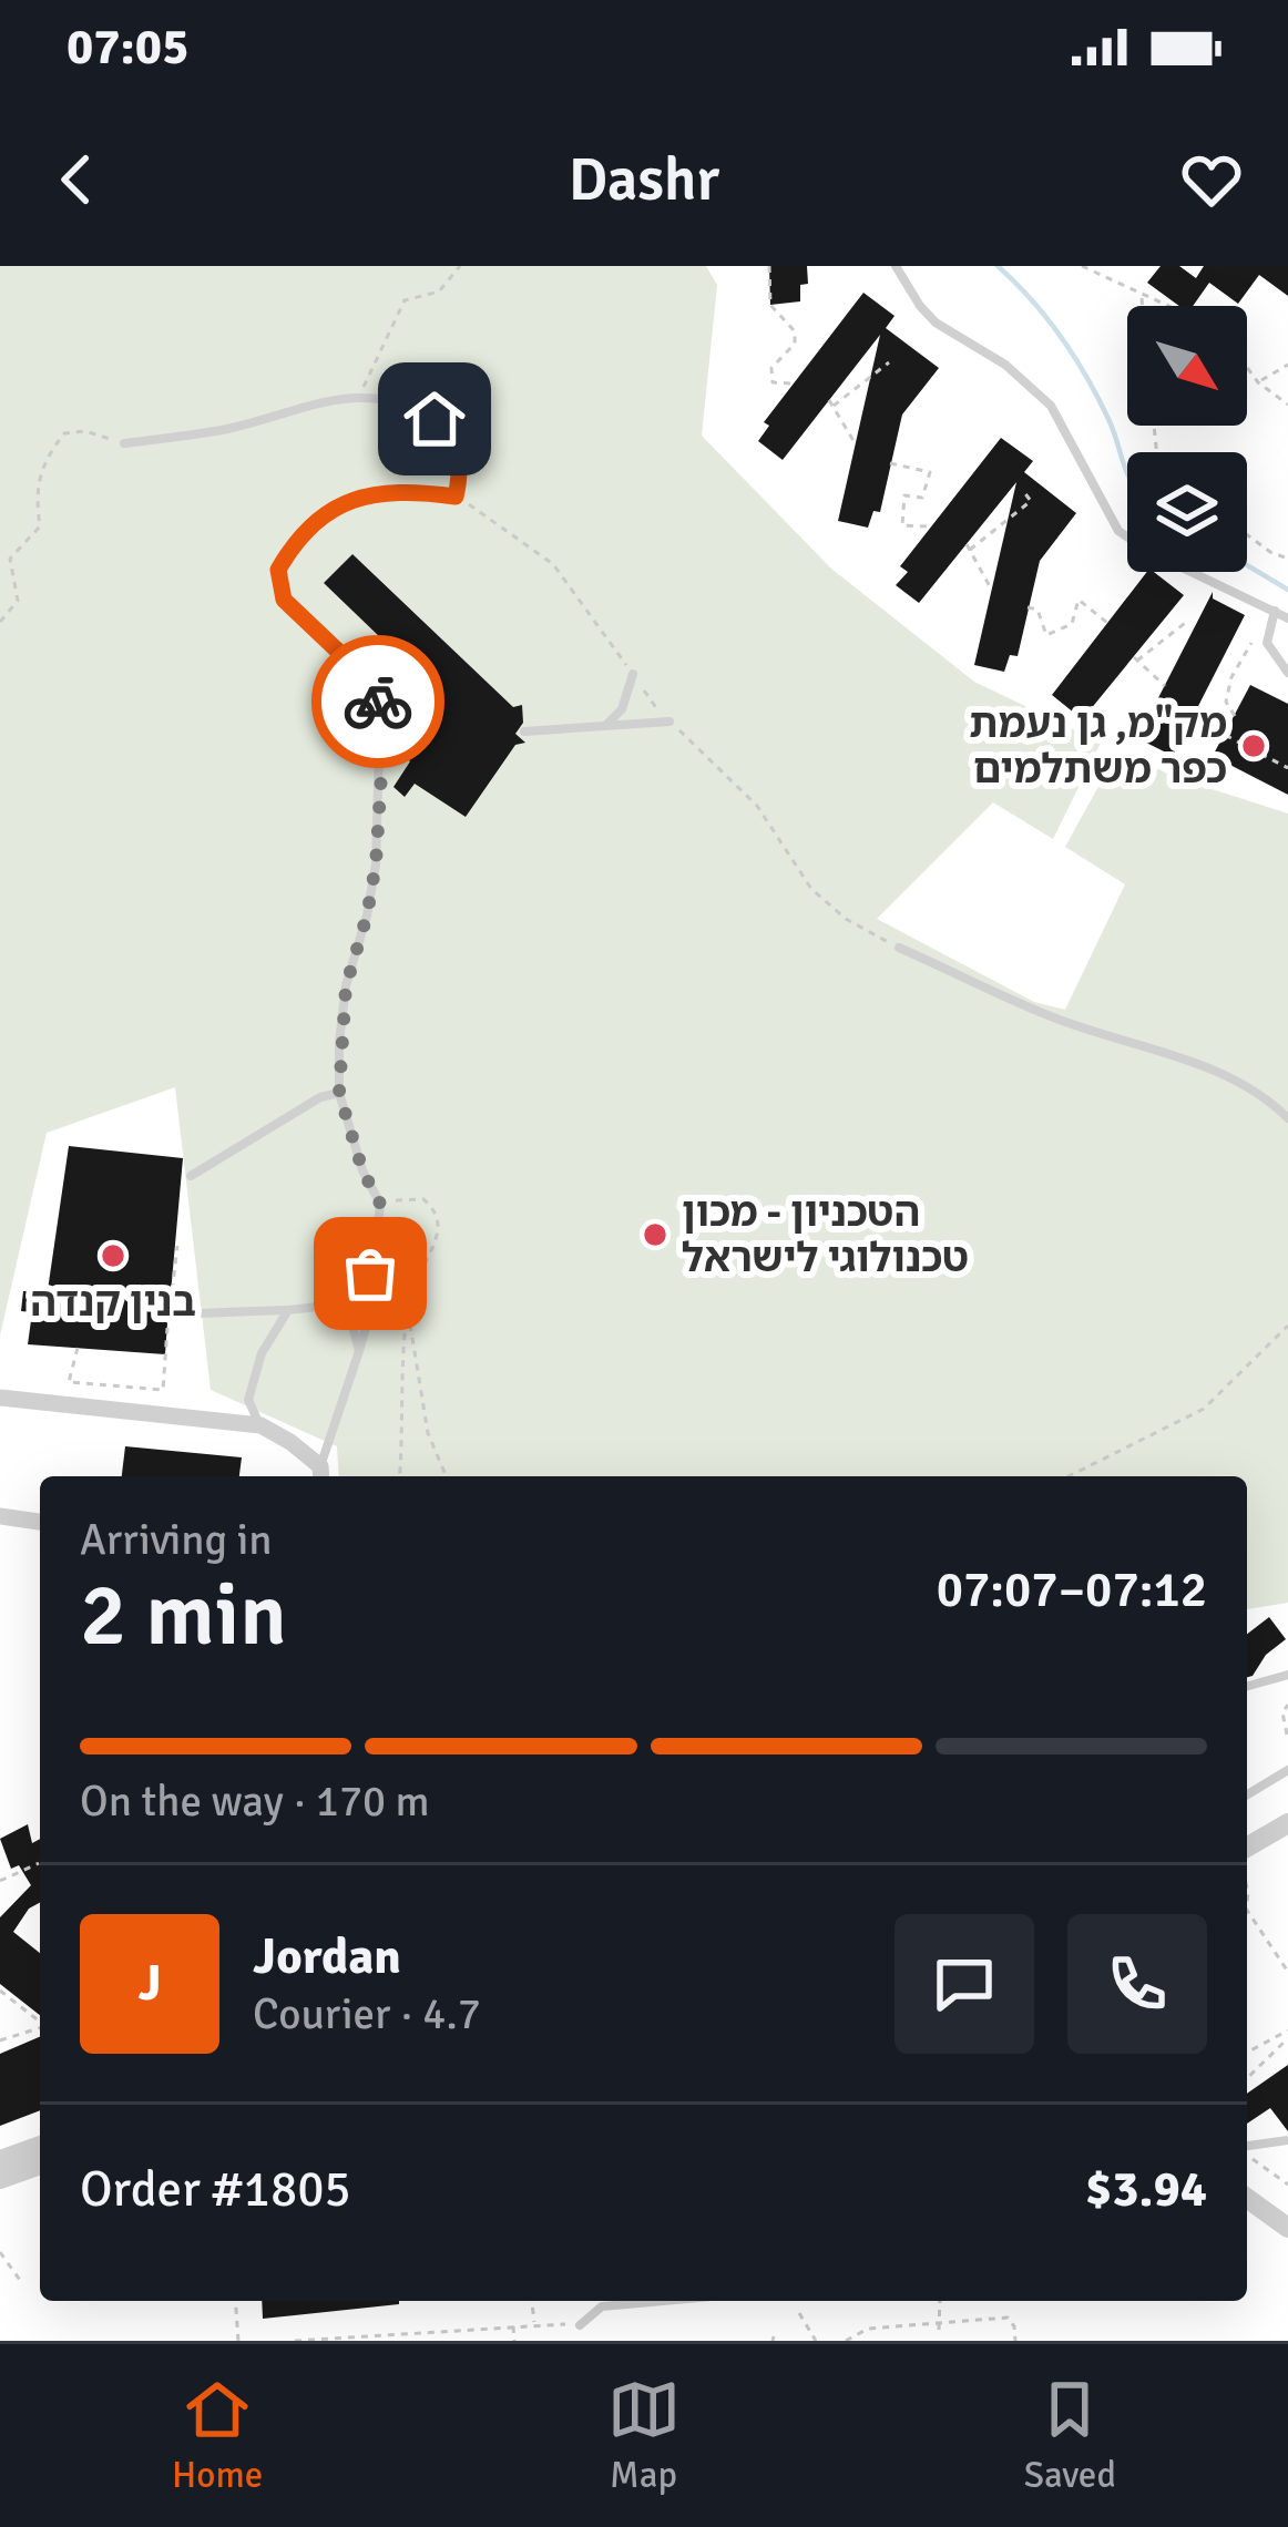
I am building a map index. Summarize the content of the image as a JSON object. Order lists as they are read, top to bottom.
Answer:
{
  "places": ["מק\"מ, גן נעמת כפר משתלמים", "הטכניון - מכון טכנולוגי לישראל", "בנין קנדה"],
  "north": "bottom right",
  "page": {
    "status": "07:05",
    "header": "Dashr",
    "heading": ["2 min", "Arriving in", "07:07–07:12"],
    "panel": [
      "Jordan",
      "Courier · 4.7",
      "Order #1805",
      "$3.94"
    ],
    "bar": "On the way · 170 m",
    "round": "J",
    "tabs": ["Home", "Map", "Saved"]
  }
}
